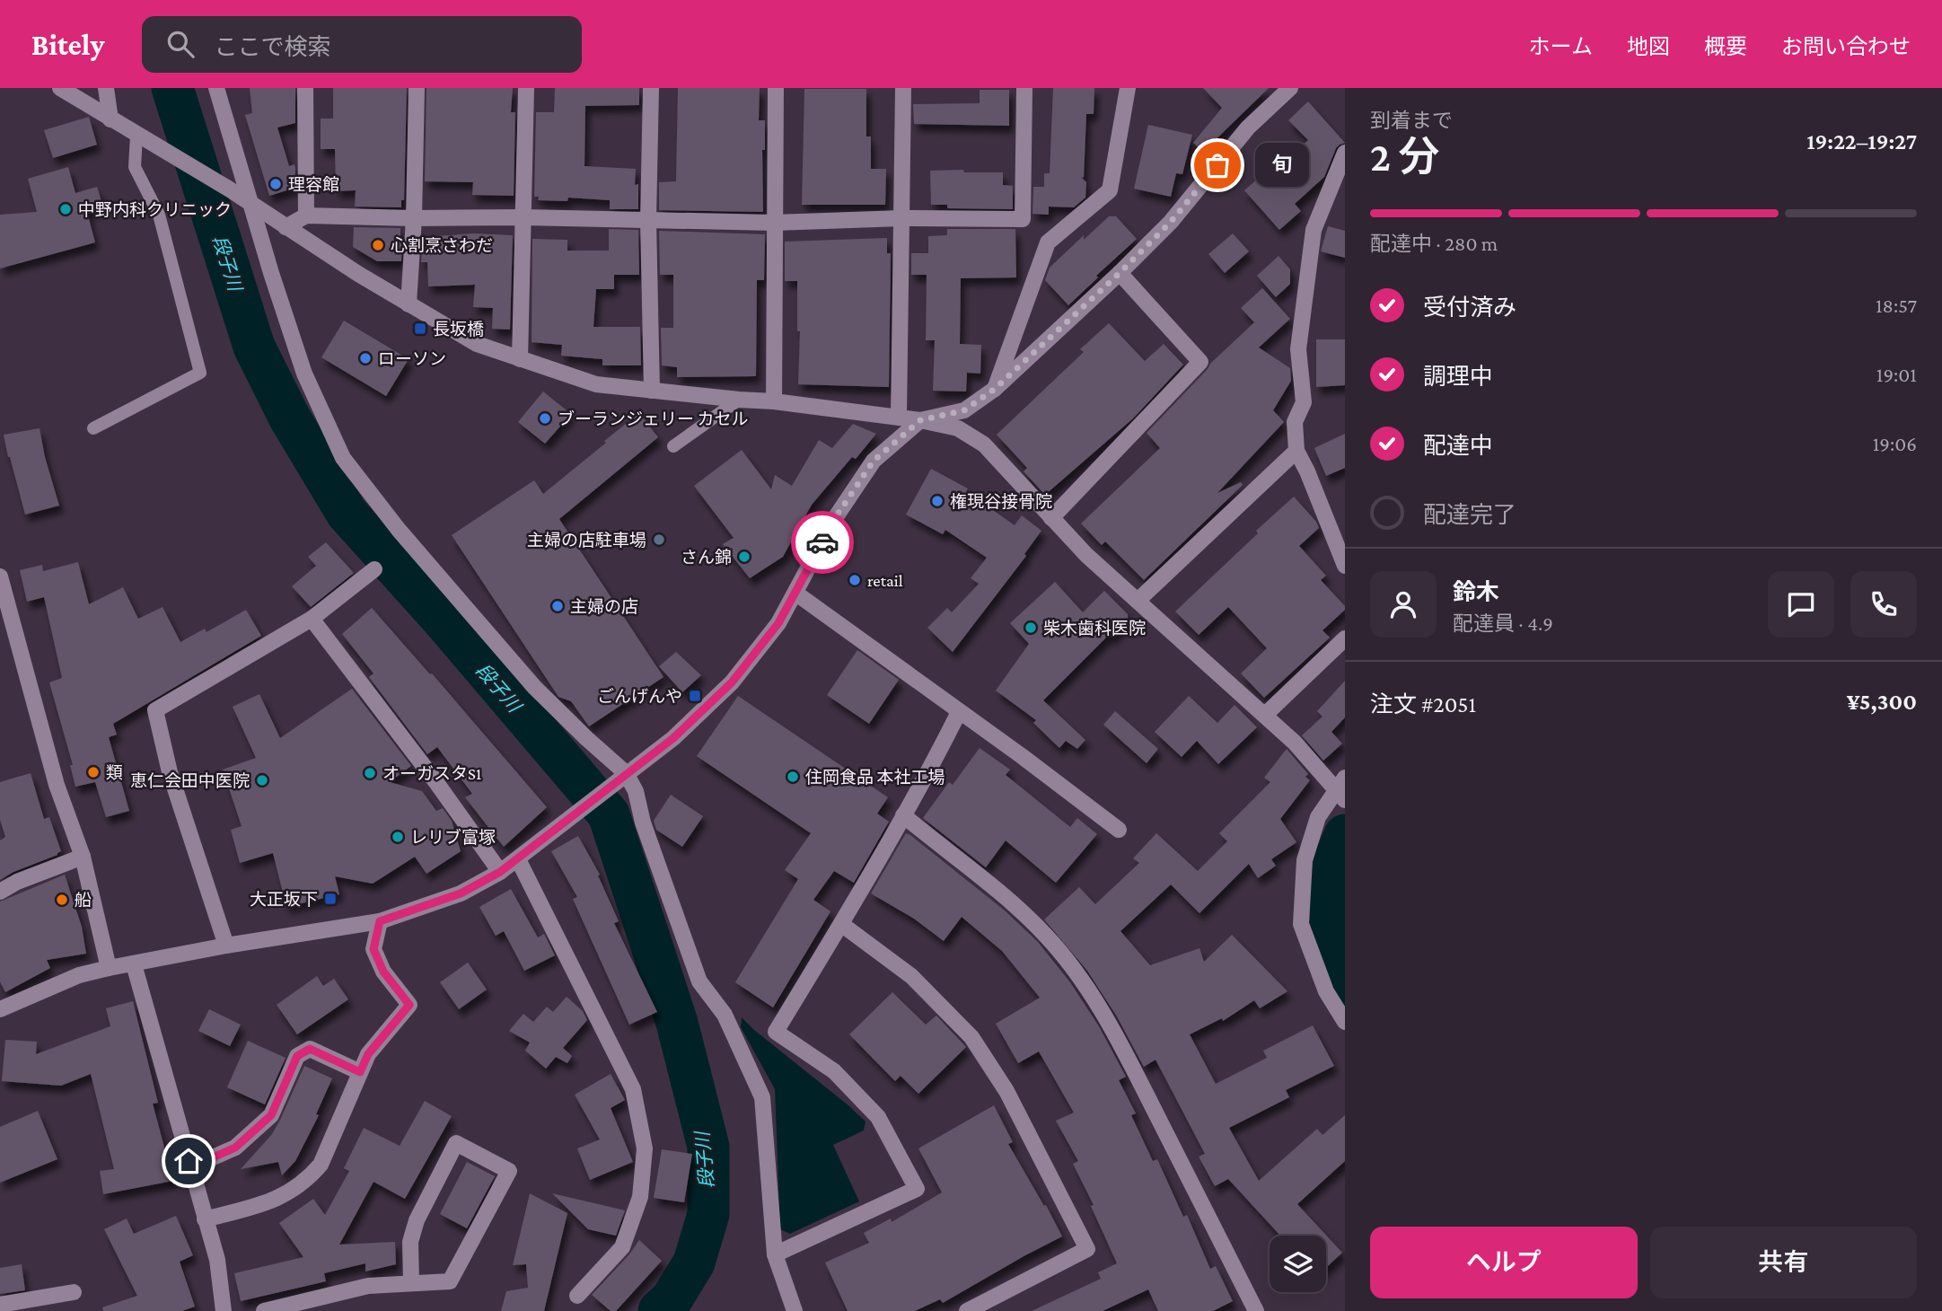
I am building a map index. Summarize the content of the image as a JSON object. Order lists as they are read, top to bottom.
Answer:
{
  "water": ["段子川"],
  "places": {
    "other": [
      "旬",
      "理容館",
      "中野内科クリニック",
      "心割烹さわだ",
      "ローソン",
      "ブーランジェリー カセル",
      "権現谷接骨院",
      "主婦の店駐車場",
      "さん錦",
      "retail",
      "主婦の店",
      "柴木歯科医院",
      "類",
      "オーガスタS1",
      "住岡食品 本社工場",
      "恵仁会田中医院",
      "レリブ富塚",
      "船"
    ],
    "transit": ["長坂橋", "ごんげんや", "大正坂下"]
  },
  "page": {
    "header": "Bitely",
    "search": "ここで検索",
    "nav": [
      "ホーム",
      "地図",
      "概要",
      "お問い合わせ"
    ],
    "heading": ["2 分", "到着まで", "19:22–19:27"],
    "panel": [
      "鈴木",
      "配達員 · 4.9",
      "注文 #2051",
      "¥5,300"
    ],
    "bubble": "旬",
    "bar": "配達中 · 280 m",
    "list": [
      ["受付済み", "18:57"],
      ["調理中", "19:01"],
      ["配達中", "19:06"],
      "配達完了"
    ],
    "buttons": ["ヘルプ", "共有"]
  }
}
